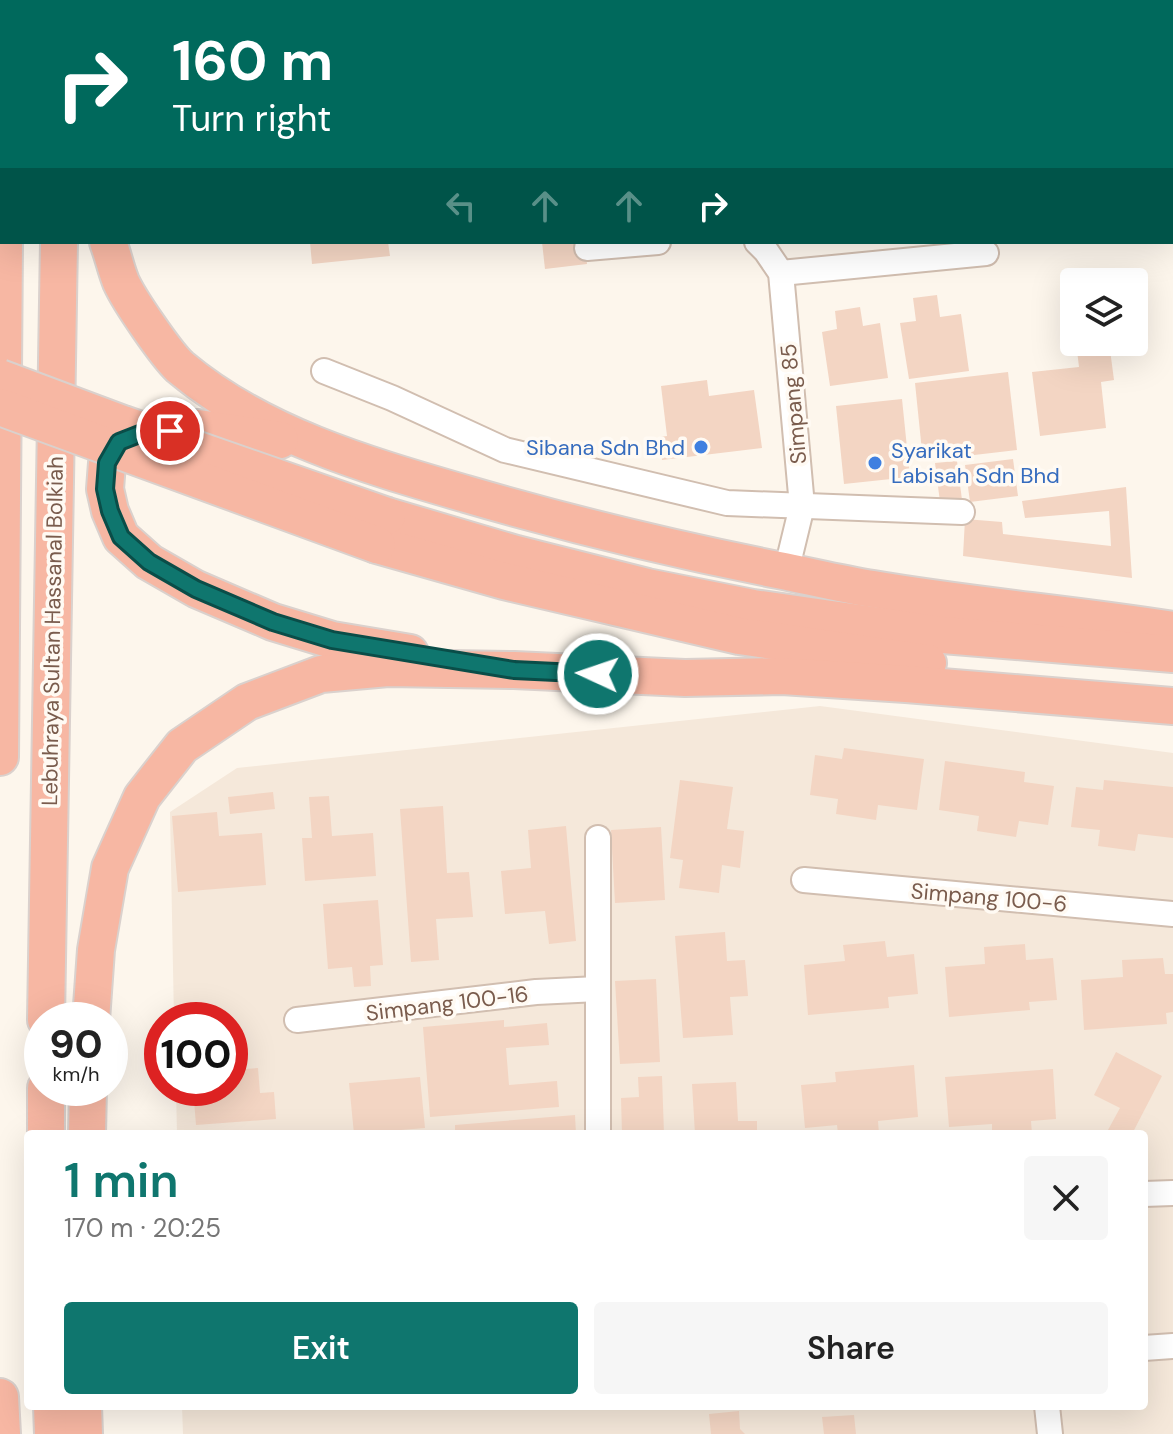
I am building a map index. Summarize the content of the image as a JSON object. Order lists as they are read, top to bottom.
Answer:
{
  "streets": {
    "highway": ["Lebuhraya Sultan Hassanal Bolkiah"],
    "street": ["Simpang 85", "Simpang 100-6", "Simpang 100-16"]
  },
  "places": ["Sibana Sdn Bhd", "Syarikat Labisah Sdn Bhd"],
  "page": {
    "turn": ["160 m", "Turn right"],
    "speed": "90 km/h",
    "limit": "100",
    "heading": ["1 min", "170 m · 20:25"],
    "buttons": ["Exit", "Share"]
  }
}
